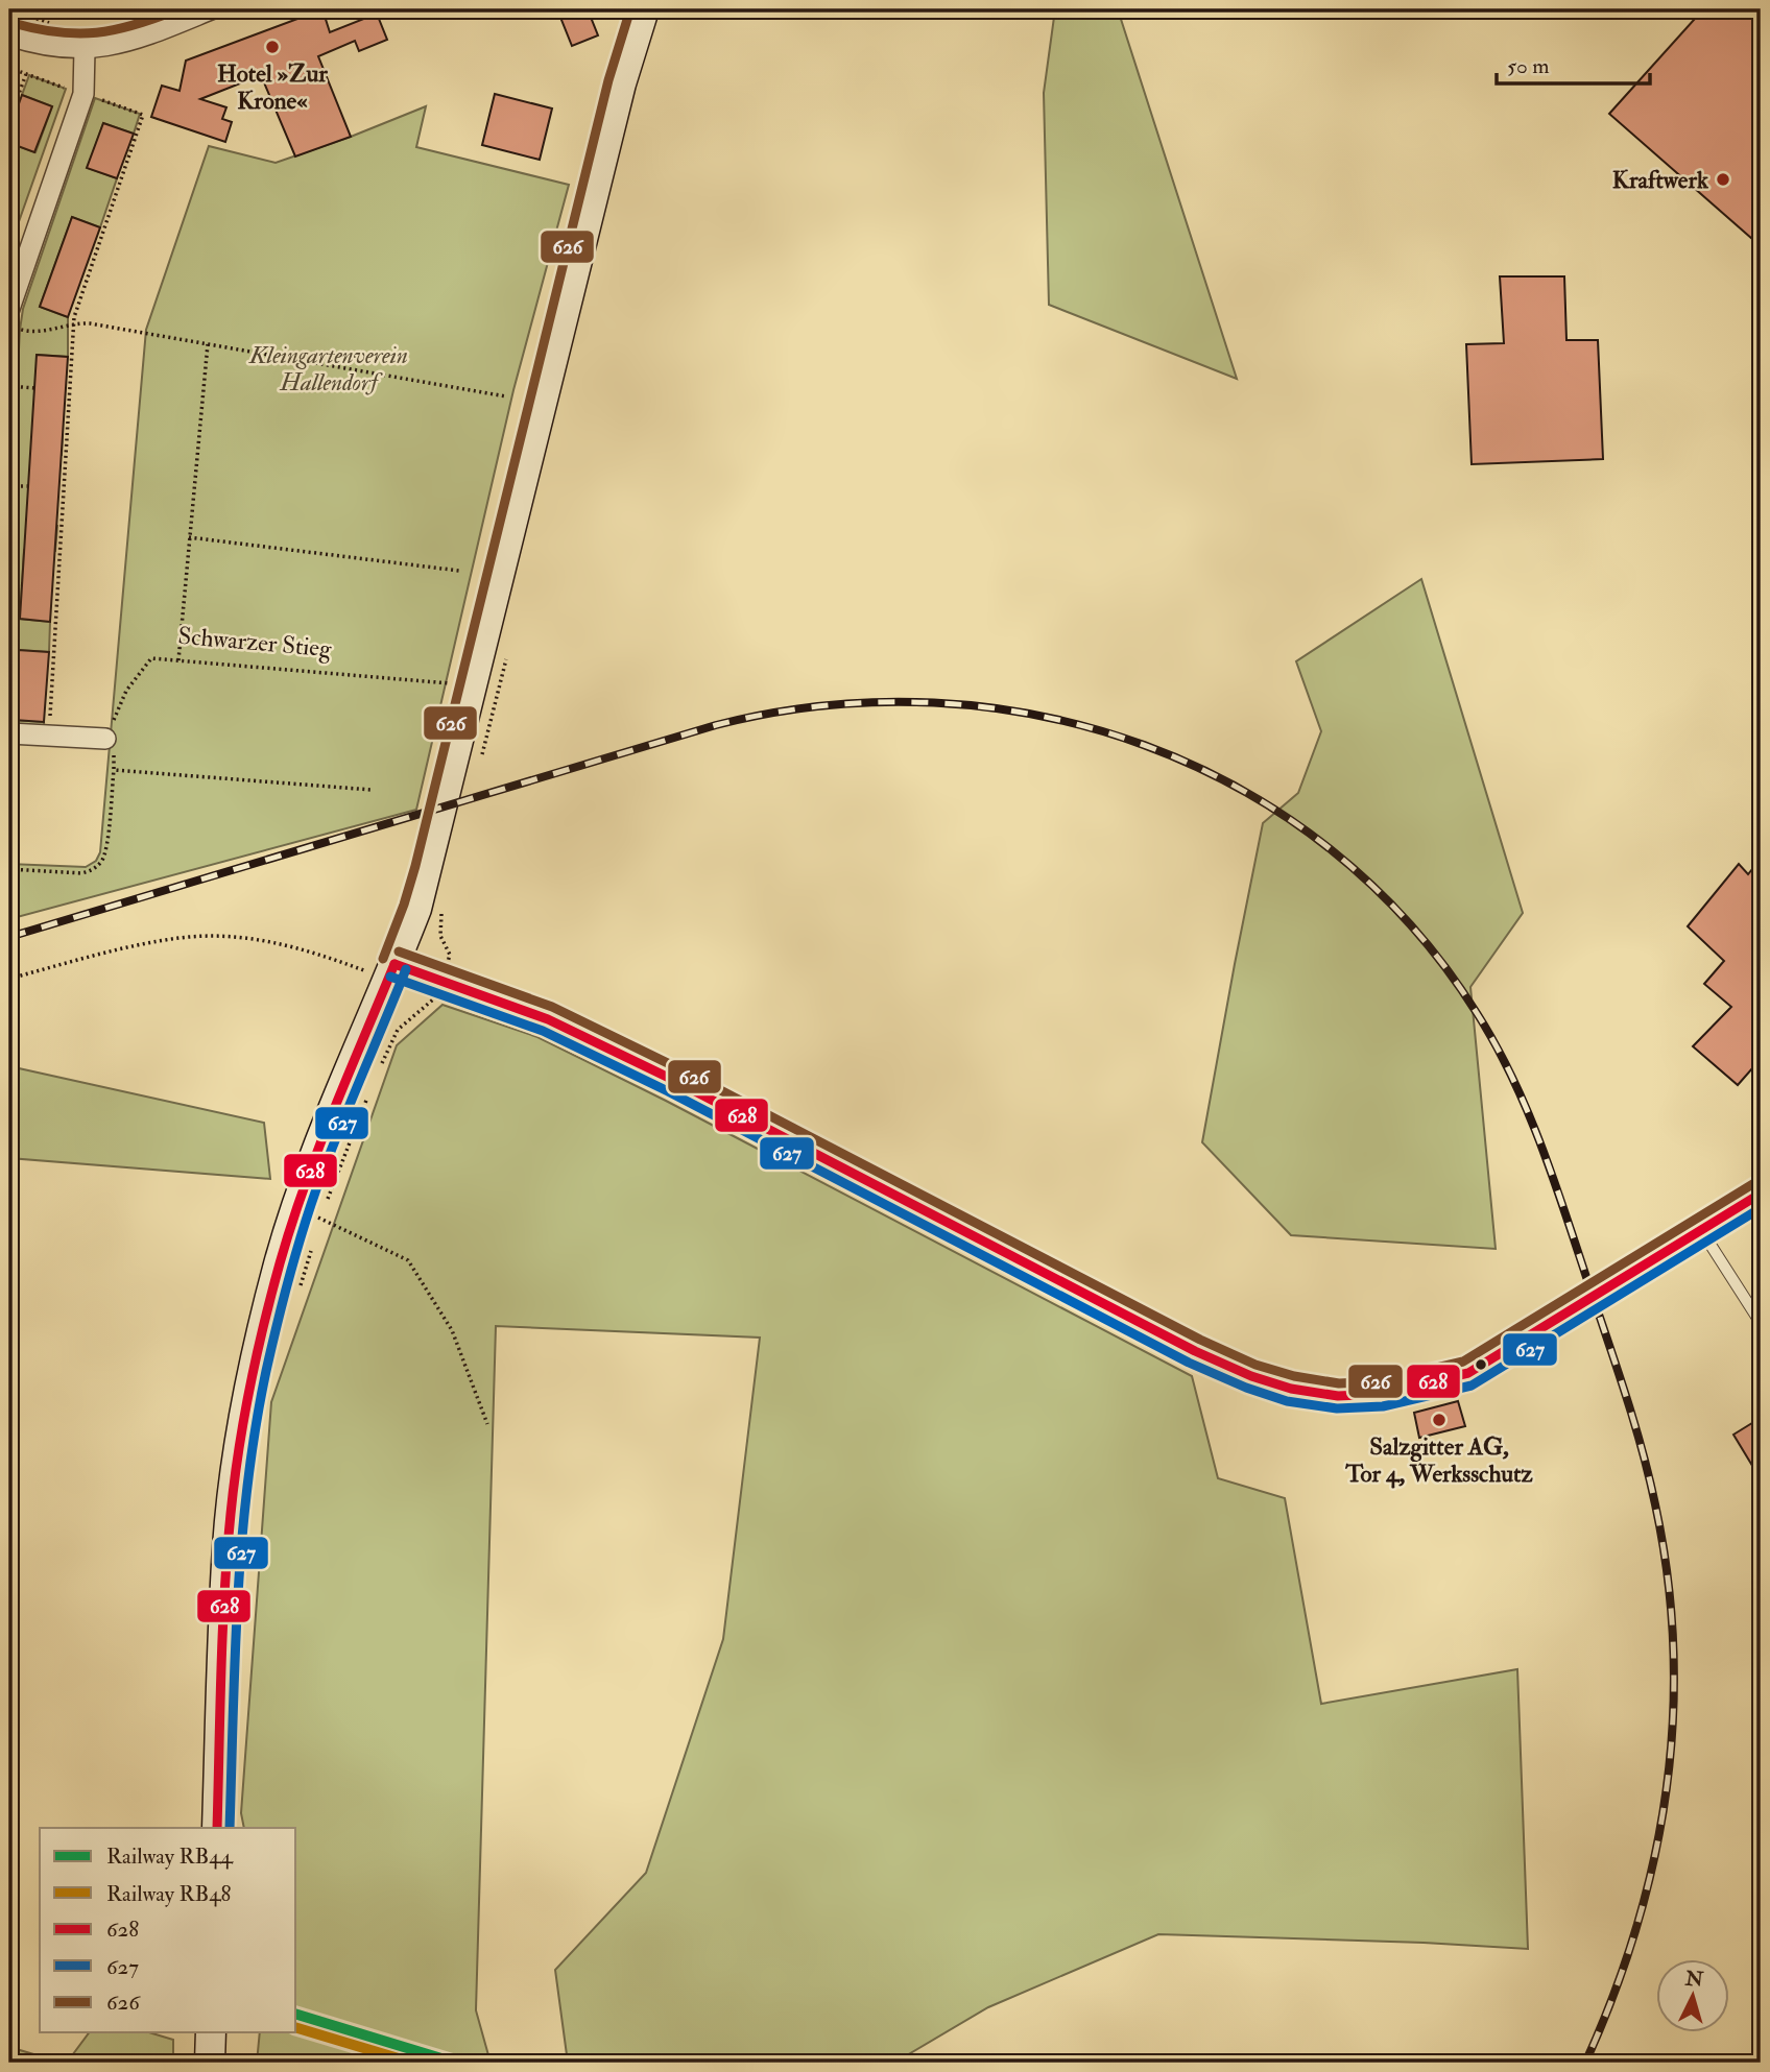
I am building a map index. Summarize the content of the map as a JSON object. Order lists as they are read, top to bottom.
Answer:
{
  "streets": {
    "path": ["Schwarzer Stieg"]
  },
  "parks": ["Kleingartenverein Hallendorf"],
  "places": ["Hotel »Zur Krone«", "Kraftwerk", "Salzgitter AG, Tor 4, Werksschutz"],
  "lines": [
    "transit line 626",
    "transit line 628",
    "transit line 627",
    "rail line RB44",
    "rail line RB48"
  ],
  "legend": [
    "Railway RB44",
    "Railway RB48",
    "628",
    "627",
    "626"
  ],
  "scale_bar": "50 m",
  "north": "top"
}
